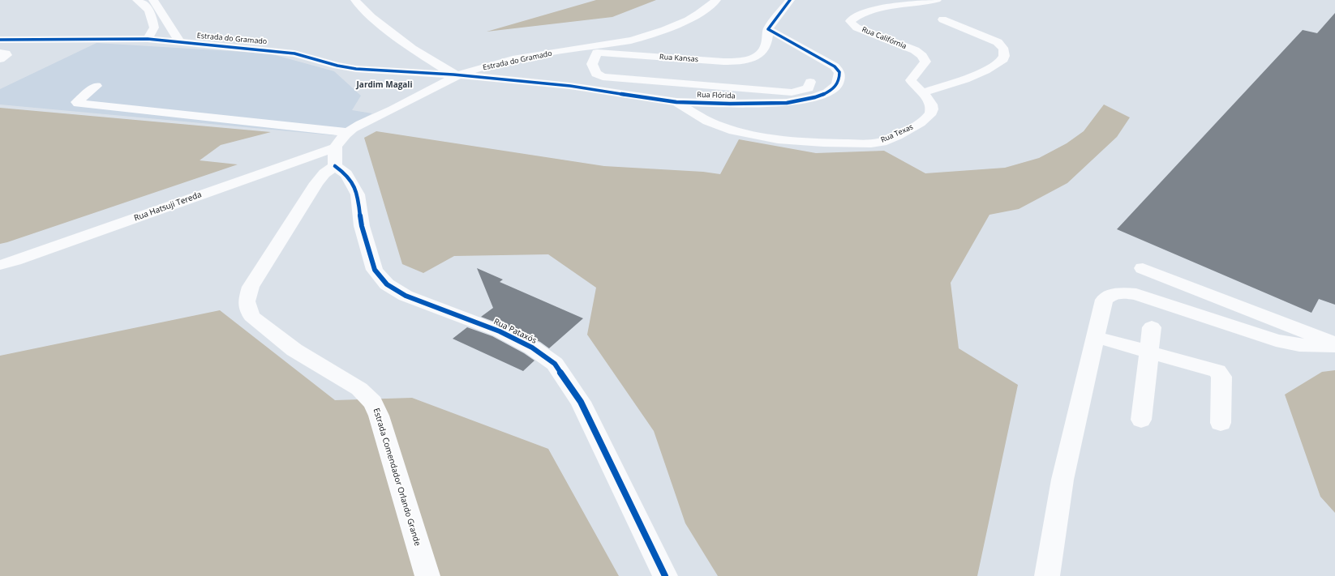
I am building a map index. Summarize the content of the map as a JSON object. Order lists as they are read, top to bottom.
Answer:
{
  "streets": {
    "street": [
      "Rua Califórnia",
      "Estrada do Gramado",
      "Rua Kansas",
      "Rua Flórida",
      "Rua Texas",
      "Rua Hatsuji Tereda",
      "Rua Pataxós",
      "Estrada Comendador Orlando Grande"
    ]
  },
  "crossings": [
    ["Rua Califórnia", "Rua Texas"],
    ["Estrada do Gramado", "Rua Kansas"],
    ["Estrada do Gramado", "Rua Flórida"],
    ["Estrada do Gramado", "Estrada Comendador Orlando Grande"],
    ["Rua Kansas", "Rua Flórida"],
    ["Rua Flórida", "Rua Texas"],
    ["Rua Flórida", "Estrada Comendador Orlando Grande"],
    ["Rua Hatsuji Tereda", "Rua Pataxós"],
    ["Rua Hatsuji Tereda", "Estrada Comendador Orlando Grande"],
    ["Rua Pataxós", "Estrada Comendador Orlando Grande"]
  ],
  "districts": ["Jardim Magali"]
}
